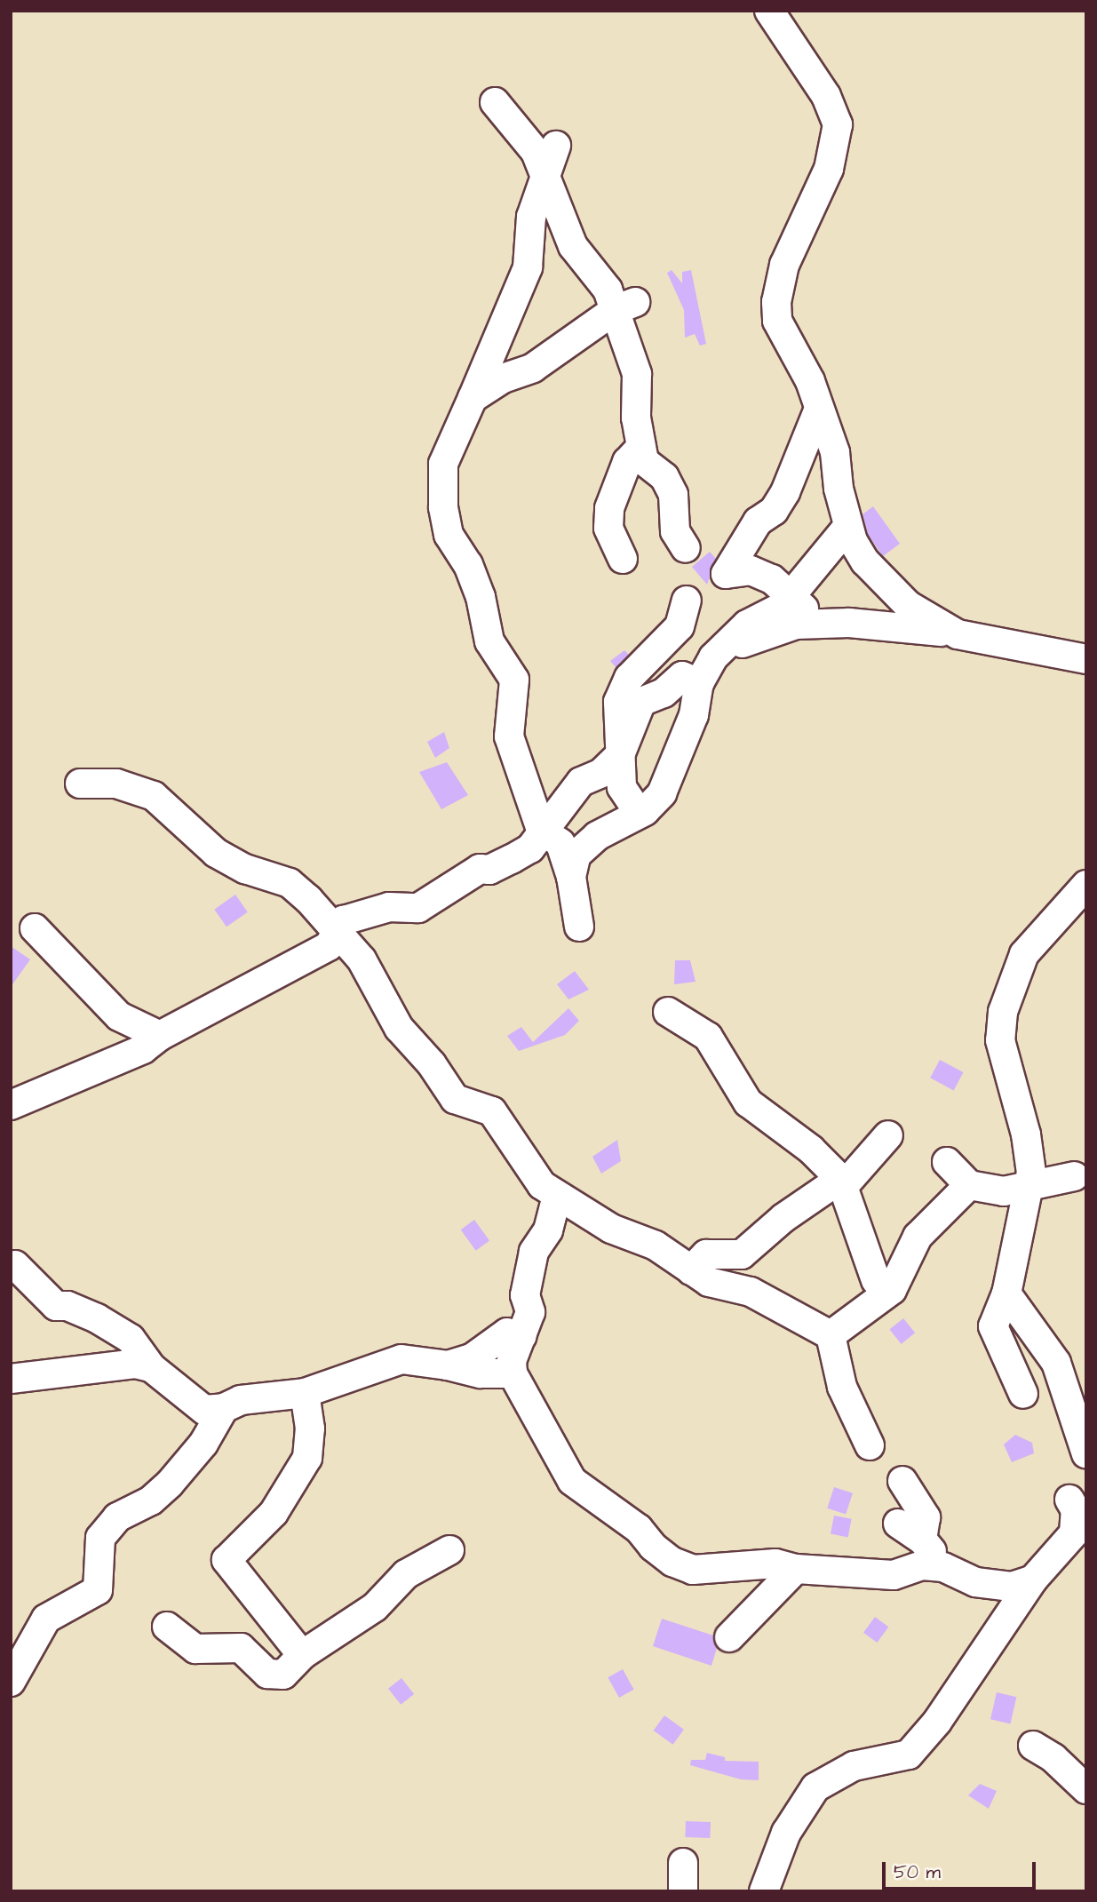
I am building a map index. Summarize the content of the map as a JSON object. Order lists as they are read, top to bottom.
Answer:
{
  "scale_bar": "50 m"
}
